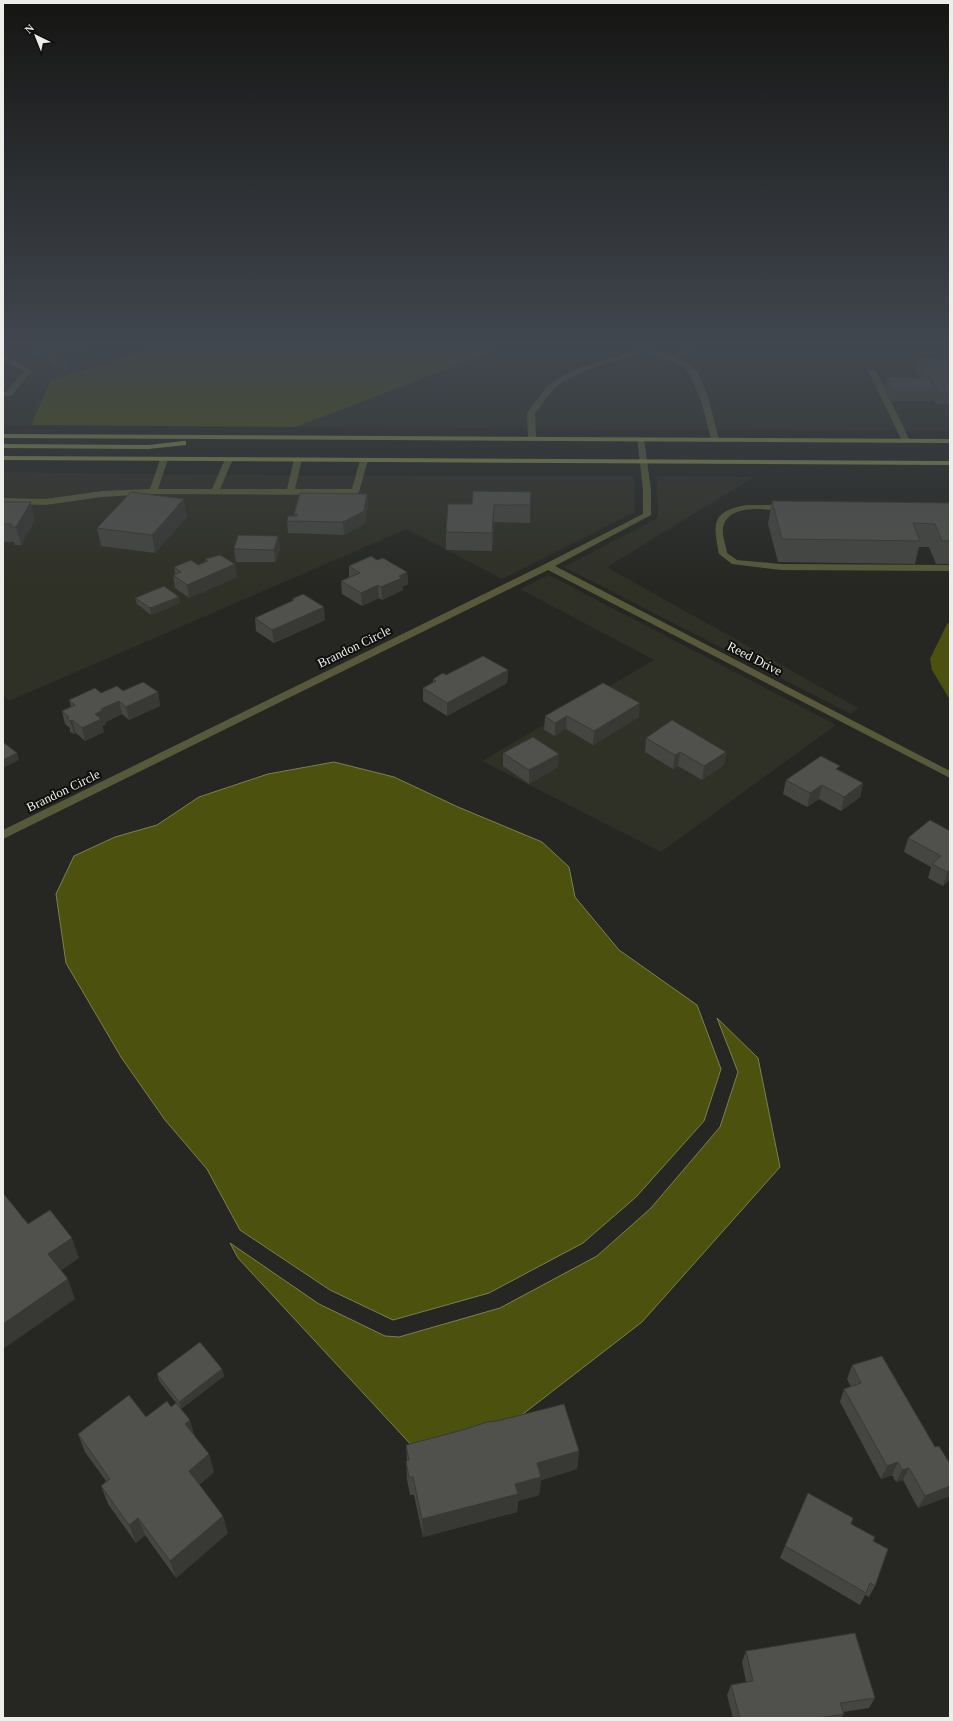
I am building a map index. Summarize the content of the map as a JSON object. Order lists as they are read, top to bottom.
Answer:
{
  "streets": {
    "street": ["Brandon Circle", "Reed Drive"]
  },
  "crossings": [
    ["Brandon Circle", "Reed Drive"]
  ],
  "north": "top left"
}
